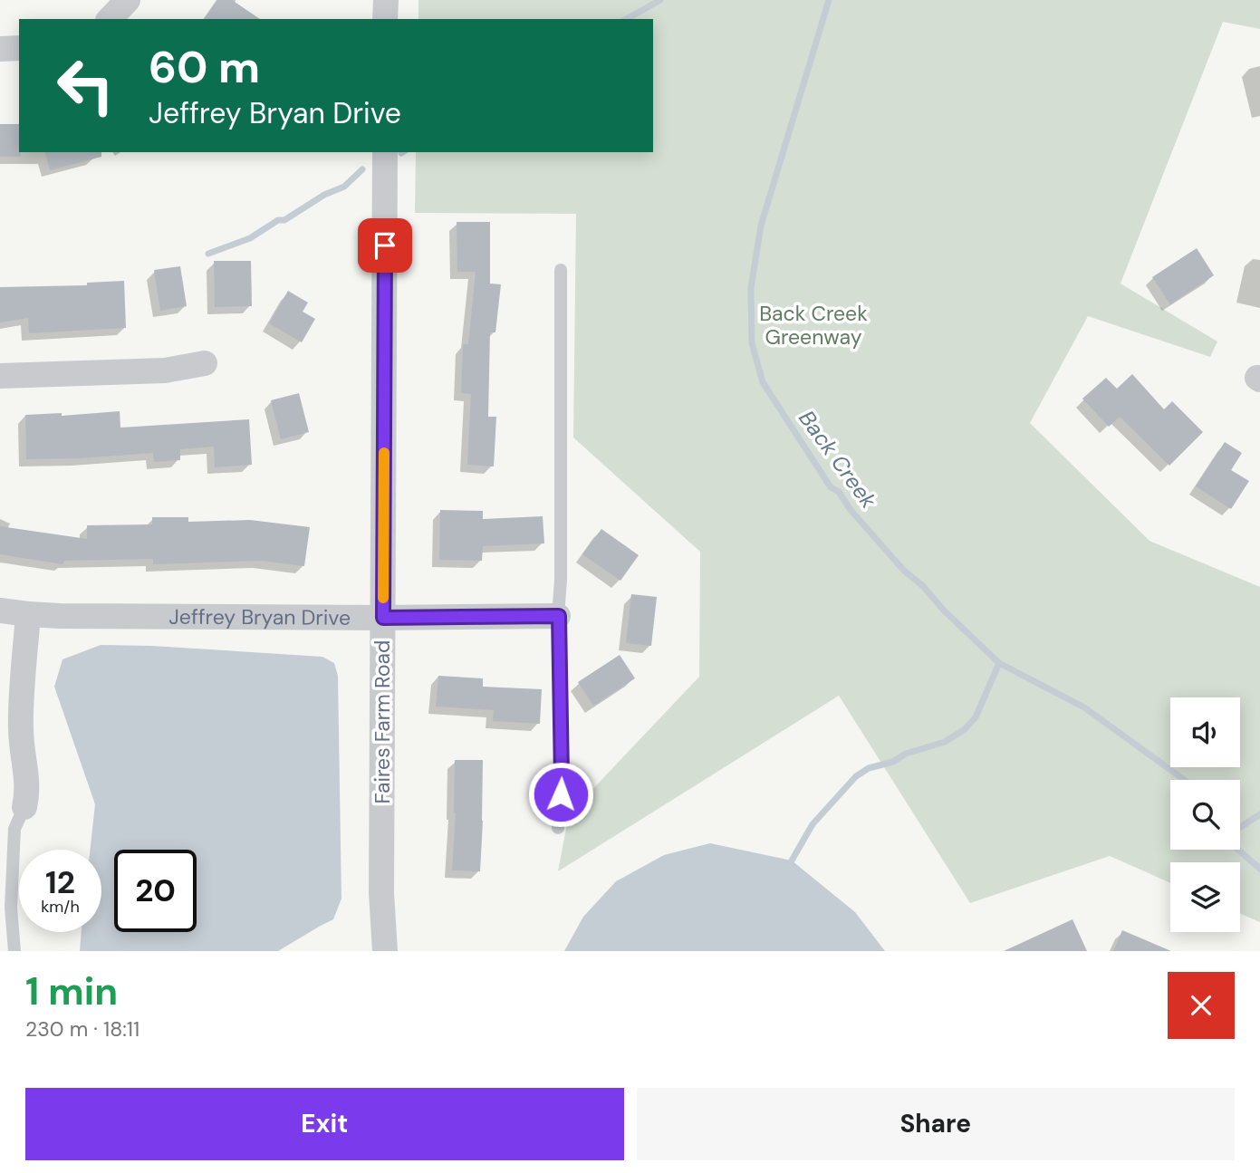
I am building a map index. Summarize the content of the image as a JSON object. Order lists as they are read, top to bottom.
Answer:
{
  "streets": {
    "street": ["Jeffrey Bryan Drive", "Faires Farm Road"]
  },
  "crossings": [
    ["Jeffrey Bryan Drive", "Faires Farm Road"]
  ],
  "water": ["Back Creek"],
  "parks": ["Back Creek Greenway"],
  "page": {
    "turn": ["60 m", "Jeffrey Bryan Drive"],
    "speed": "12 km/h",
    "limit": "20",
    "heading": ["1 min", "230 m · 18:11"],
    "buttons": ["Exit", "Share"]
  }
}
